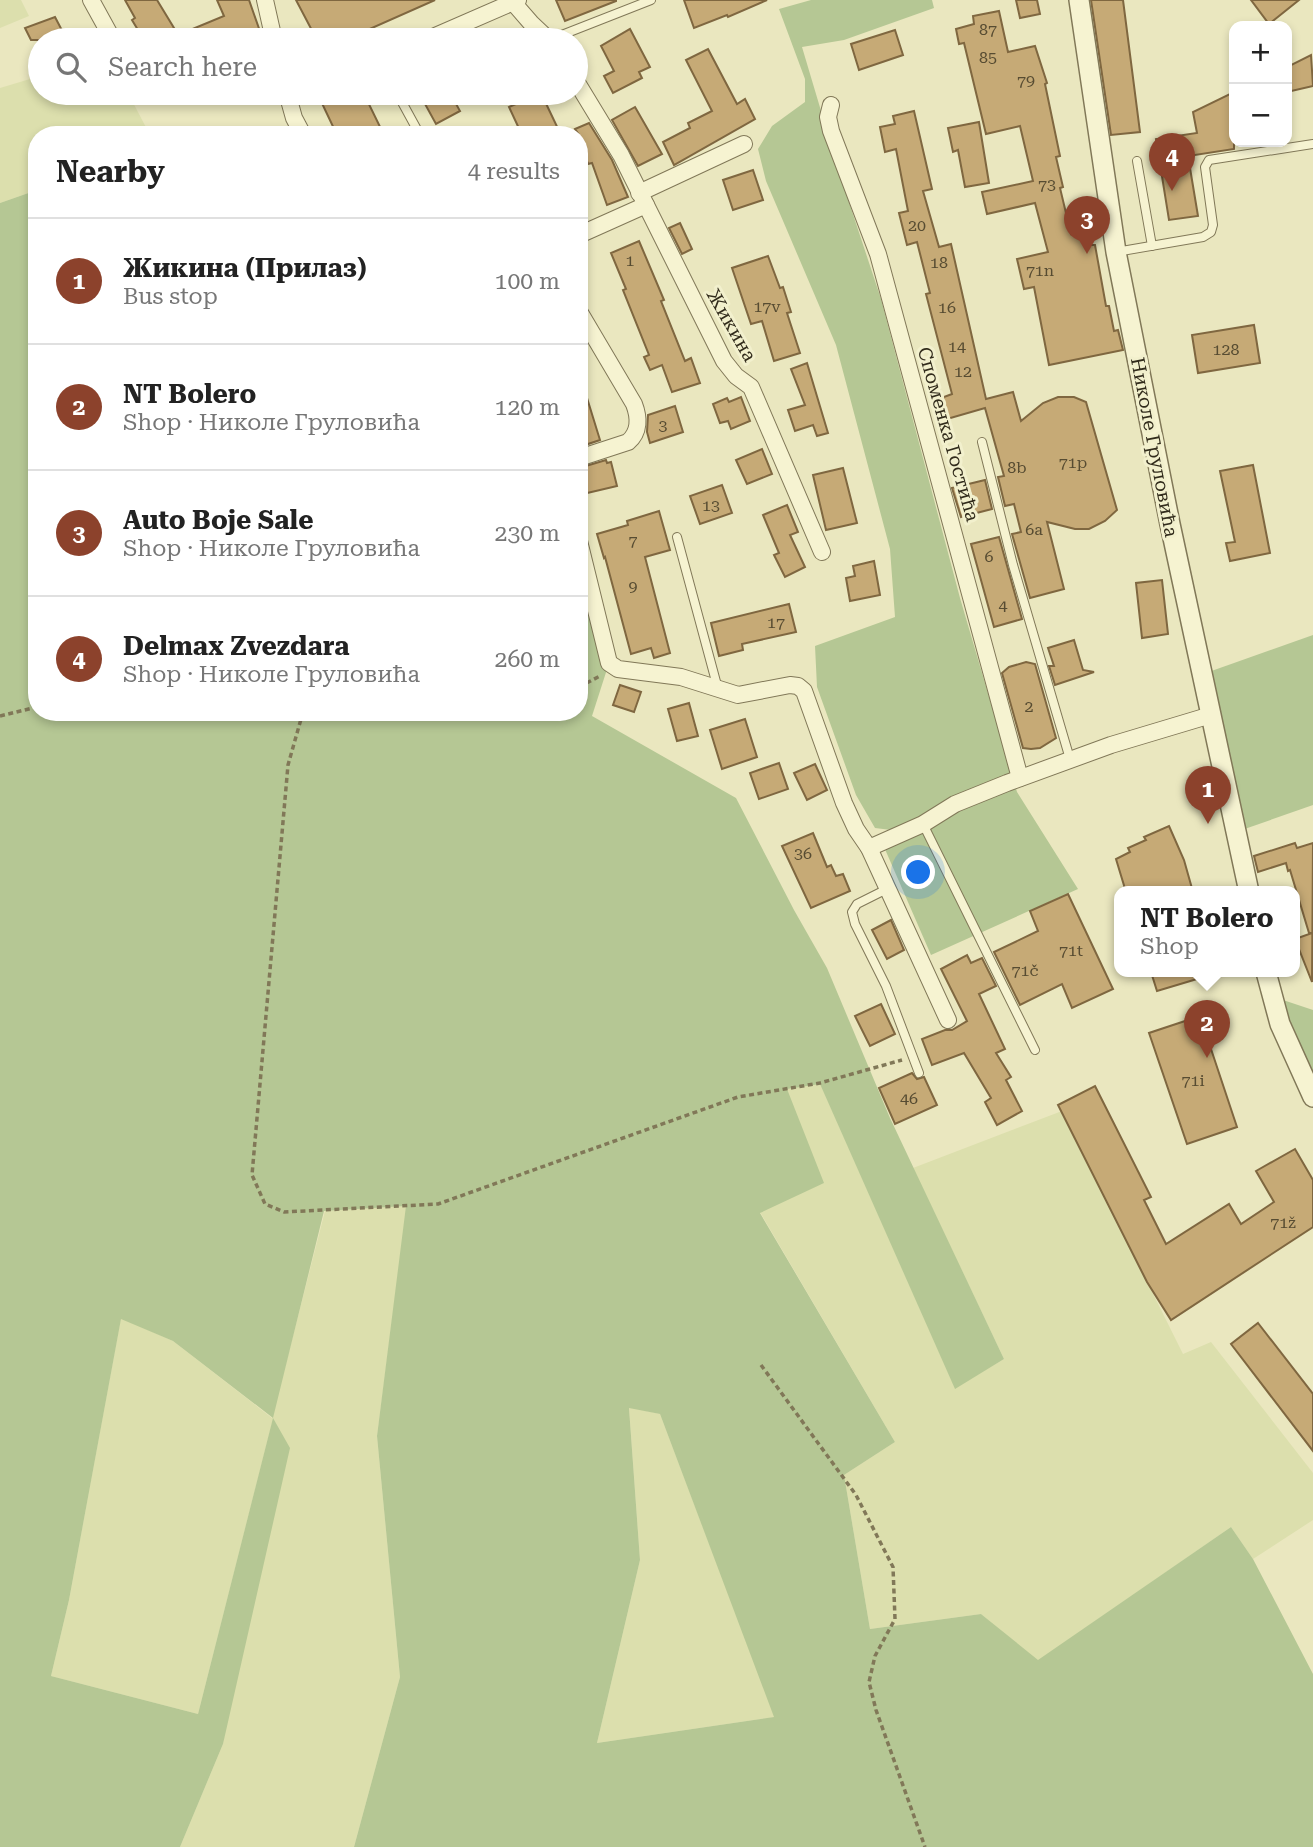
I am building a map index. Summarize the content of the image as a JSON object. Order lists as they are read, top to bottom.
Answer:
{
  "streets": {
    "street": ["Жикина", "Споменка Гостића", "Николе Груловића"]
  },
  "house_numbers": [
    "87",
    "85",
    "79",
    "73",
    "20",
    "1",
    "18",
    "71n",
    "17v",
    "16",
    "14",
    "128",
    "12",
    "3",
    "71p",
    "8b",
    "13",
    "6a",
    "7",
    "6",
    "9",
    "4",
    "17",
    "2",
    "36",
    "71t",
    "71č",
    "71i",
    "46",
    "71ž"
  ],
  "page": {
    "map_buttons": ["+", "−"],
    "search": "Search here",
    "heading": ["Nearby", "4 results"],
    "pins": [
      "4",
      "3",
      "1",
      "2"
    ],
    "list": [
      {
        "mark": "1",
        "name": "Жикина (Прилаз)",
        "note": "Bus stop",
        "value": "100 m"
      },
      {
        "mark": "2",
        "name": "NT Bolero",
        "note": "Shop · Николе Груловића",
        "value": "120 m"
      },
      {
        "mark": "3",
        "name": "Auto Boje Sale",
        "note": "Shop · Николе Груловића",
        "value": "230 m"
      },
      {
        "mark": "4",
        "name": "Delmax Zvezdara",
        "note": "Shop · Николе Груловића",
        "value": "260 m"
      }
    ],
    "popup": ["NT Bolero", "Shop"]
  }
}
